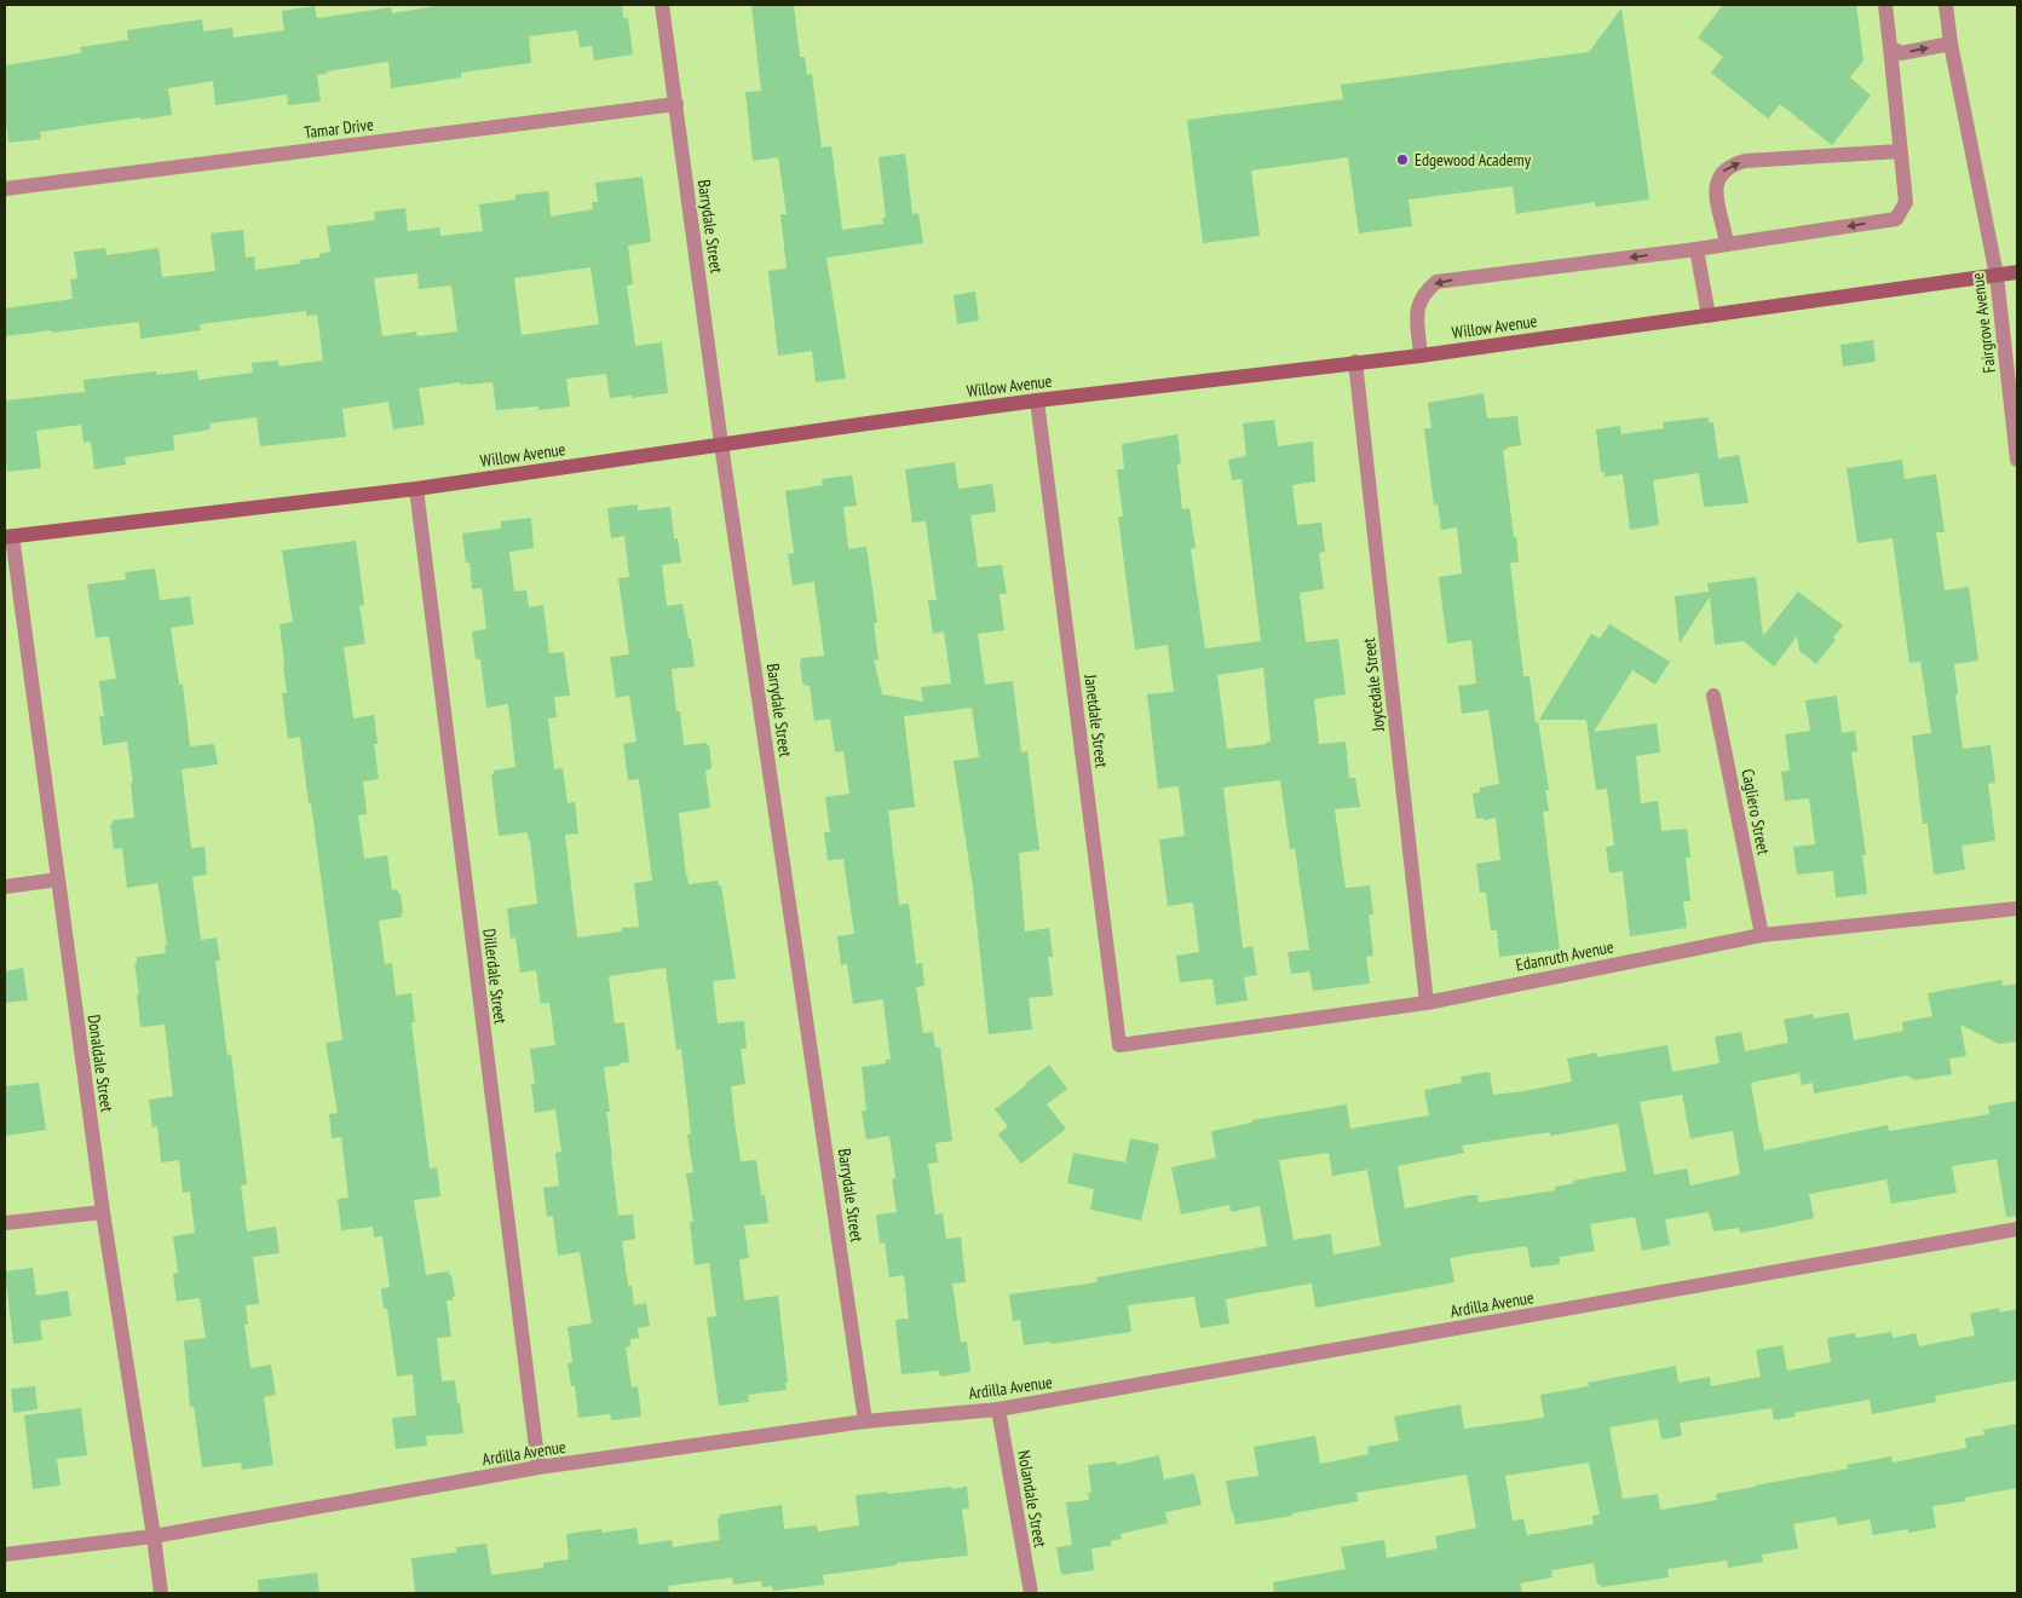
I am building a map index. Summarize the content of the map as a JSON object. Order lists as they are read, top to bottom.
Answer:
{
  "streets": {
    "street": [
      "Tamar Drive",
      "Barrydale Street",
      "Fairgrove Avenue",
      "Willow Avenue",
      "Joycedale Street",
      "Janetdale Street",
      "Cagliero Street",
      "Edanruth Avenue",
      "Dillerdale Street",
      "Donaldale Street",
      "Ardilla Avenue",
      "Nolandale Street"
    ]
  },
  "crossings": [
    ["Tamar Drive", "Barrydale Street"],
    ["Barrydale Street", "Willow Avenue"],
    ["Barrydale Street", "Ardilla Avenue"],
    ["Fairgrove Avenue", "Willow Avenue"],
    ["Willow Avenue", "Joycedale Street"],
    ["Willow Avenue", "Janetdale Street"],
    ["Willow Avenue", "Dillerdale Street"],
    ["Willow Avenue", "Donaldale Street"],
    ["Joycedale Street", "Edanruth Avenue"],
    ["Janetdale Street", "Edanruth Avenue"],
    ["Cagliero Street", "Edanruth Avenue"],
    ["Dillerdale Street", "Ardilla Avenue"],
    ["Donaldale Street", "Ardilla Avenue"],
    ["Ardilla Avenue", "Nolandale Street"]
  ],
  "places": ["Edgewood Academy"]
}
